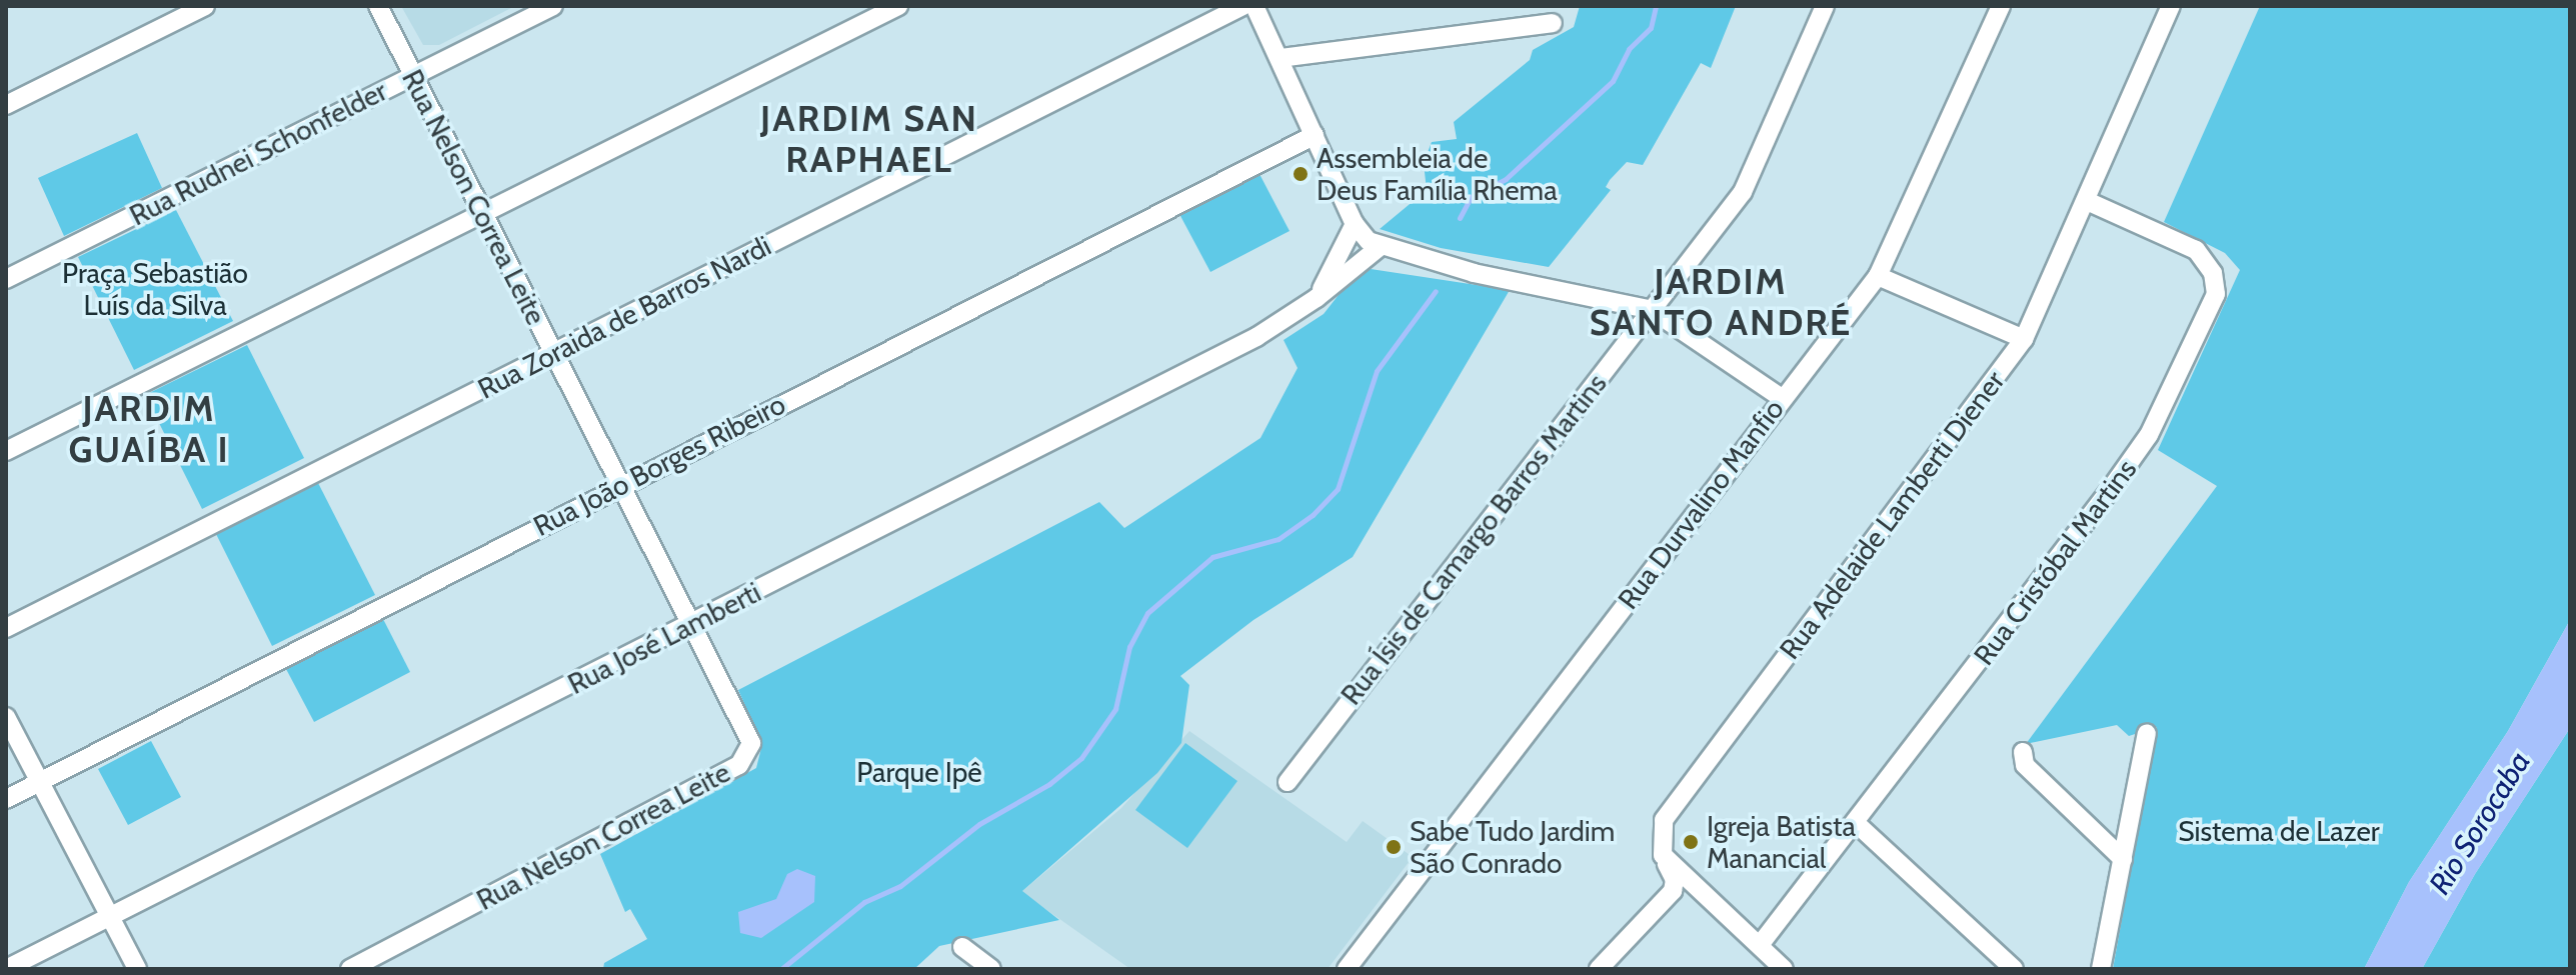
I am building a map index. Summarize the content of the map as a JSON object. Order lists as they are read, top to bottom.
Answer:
{
  "streets": {
    "street": [
      "Rua Rudnei Schonfelder",
      "Rua Nelson Correa Leite",
      "Rua Zoraida de Barros Nardi",
      "Rua João Borges Ribeiro",
      "Rua Durvalino Manfio",
      "Rua Adelaide Lamberti Diener",
      "Rua Ísis de Camargo Barros Martins",
      "Rua Cristóbal Martins",
      "Rua José Lamberti"
    ]
  },
  "crossings": [
    ["Rua Rudnei Schonfelder", "Rua Nelson Correa Leite"],
    ["Rua Nelson Correa Leite", "Rua Zoraida de Barros Nardi"],
    ["Rua Nelson Correa Leite", "Rua João Borges Ribeiro"],
    ["Rua Nelson Correa Leite", "Rua José Lamberti"],
    ["Rua Adelaide Lamberti Diener", "Rua Cristóbal Martins"]
  ],
  "districts": ["JARDIM SAN RAPHAEL", "JARDIM SANTO ANDRÉ", "JARDIM GUAÍBA I"],
  "water": ["Rio Sorocaba"],
  "parks": ["Praça Sebastião Luís da Silva", "Parque Ipê", "Sistema de Lazer"],
  "places": ["Assembleia de Deus Família Rhema", "Igreja Batista Manancial", "Sabe Tudo Jardim São Conrado"]
}
